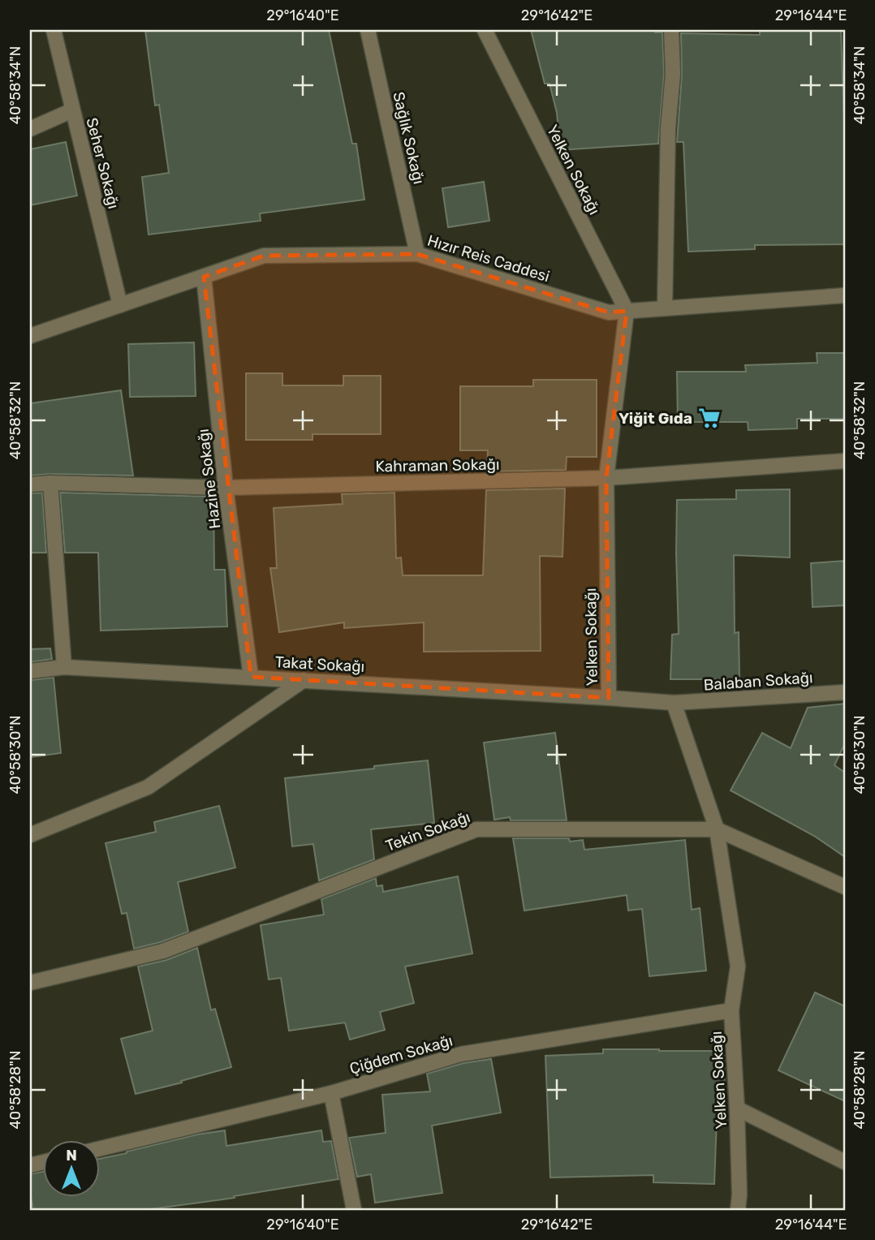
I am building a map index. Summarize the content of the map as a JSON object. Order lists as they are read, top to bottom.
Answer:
{
  "streets": {
    "street": [
      "Sağlık Sokağı",
      "Seher Sokağı",
      "Yelken Sokağı",
      "Hızır Reis Caddesi",
      "Kahraman Sokağı",
      "Hazine Sokağı",
      "Takat Sokağı",
      "Balaban Sokağı",
      "Tekin Sokağı",
      "Çiğdem Sokağı"
    ]
  },
  "crossings": [
    ["Sağlık Sokağı", "Hızır Reis Caddesi"],
    ["Seher Sokağı", "Hızır Reis Caddesi"],
    ["Yelken Sokağı", "Hızır Reis Caddesi"],
    ["Yelken Sokağı", "Kahraman Sokağı"],
    ["Yelken Sokağı", "Takat Sokağı"],
    ["Yelken Sokağı", "Balaban Sokağı"],
    ["Yelken Sokağı", "Tekin Sokağı"],
    ["Yelken Sokağı", "Çiğdem Sokağı"],
    ["Hızır Reis Caddesi", "Hazine Sokağı"],
    ["Kahraman Sokağı", "Hazine Sokağı"],
    ["Hazine Sokağı", "Takat Sokağı"]
  ],
  "places": {
    "supermarket": ["Yiğit Gıda"]
  },
  "north": "top",
  "coordinates": [
    "29°16'40\"E",
    "29°16'42\"E",
    "29°16'44\"E",
    "40°58'34\"N",
    "40°58'32\"N",
    "40°58'30\"N",
    "40°58'28\"N"
  ]
}
